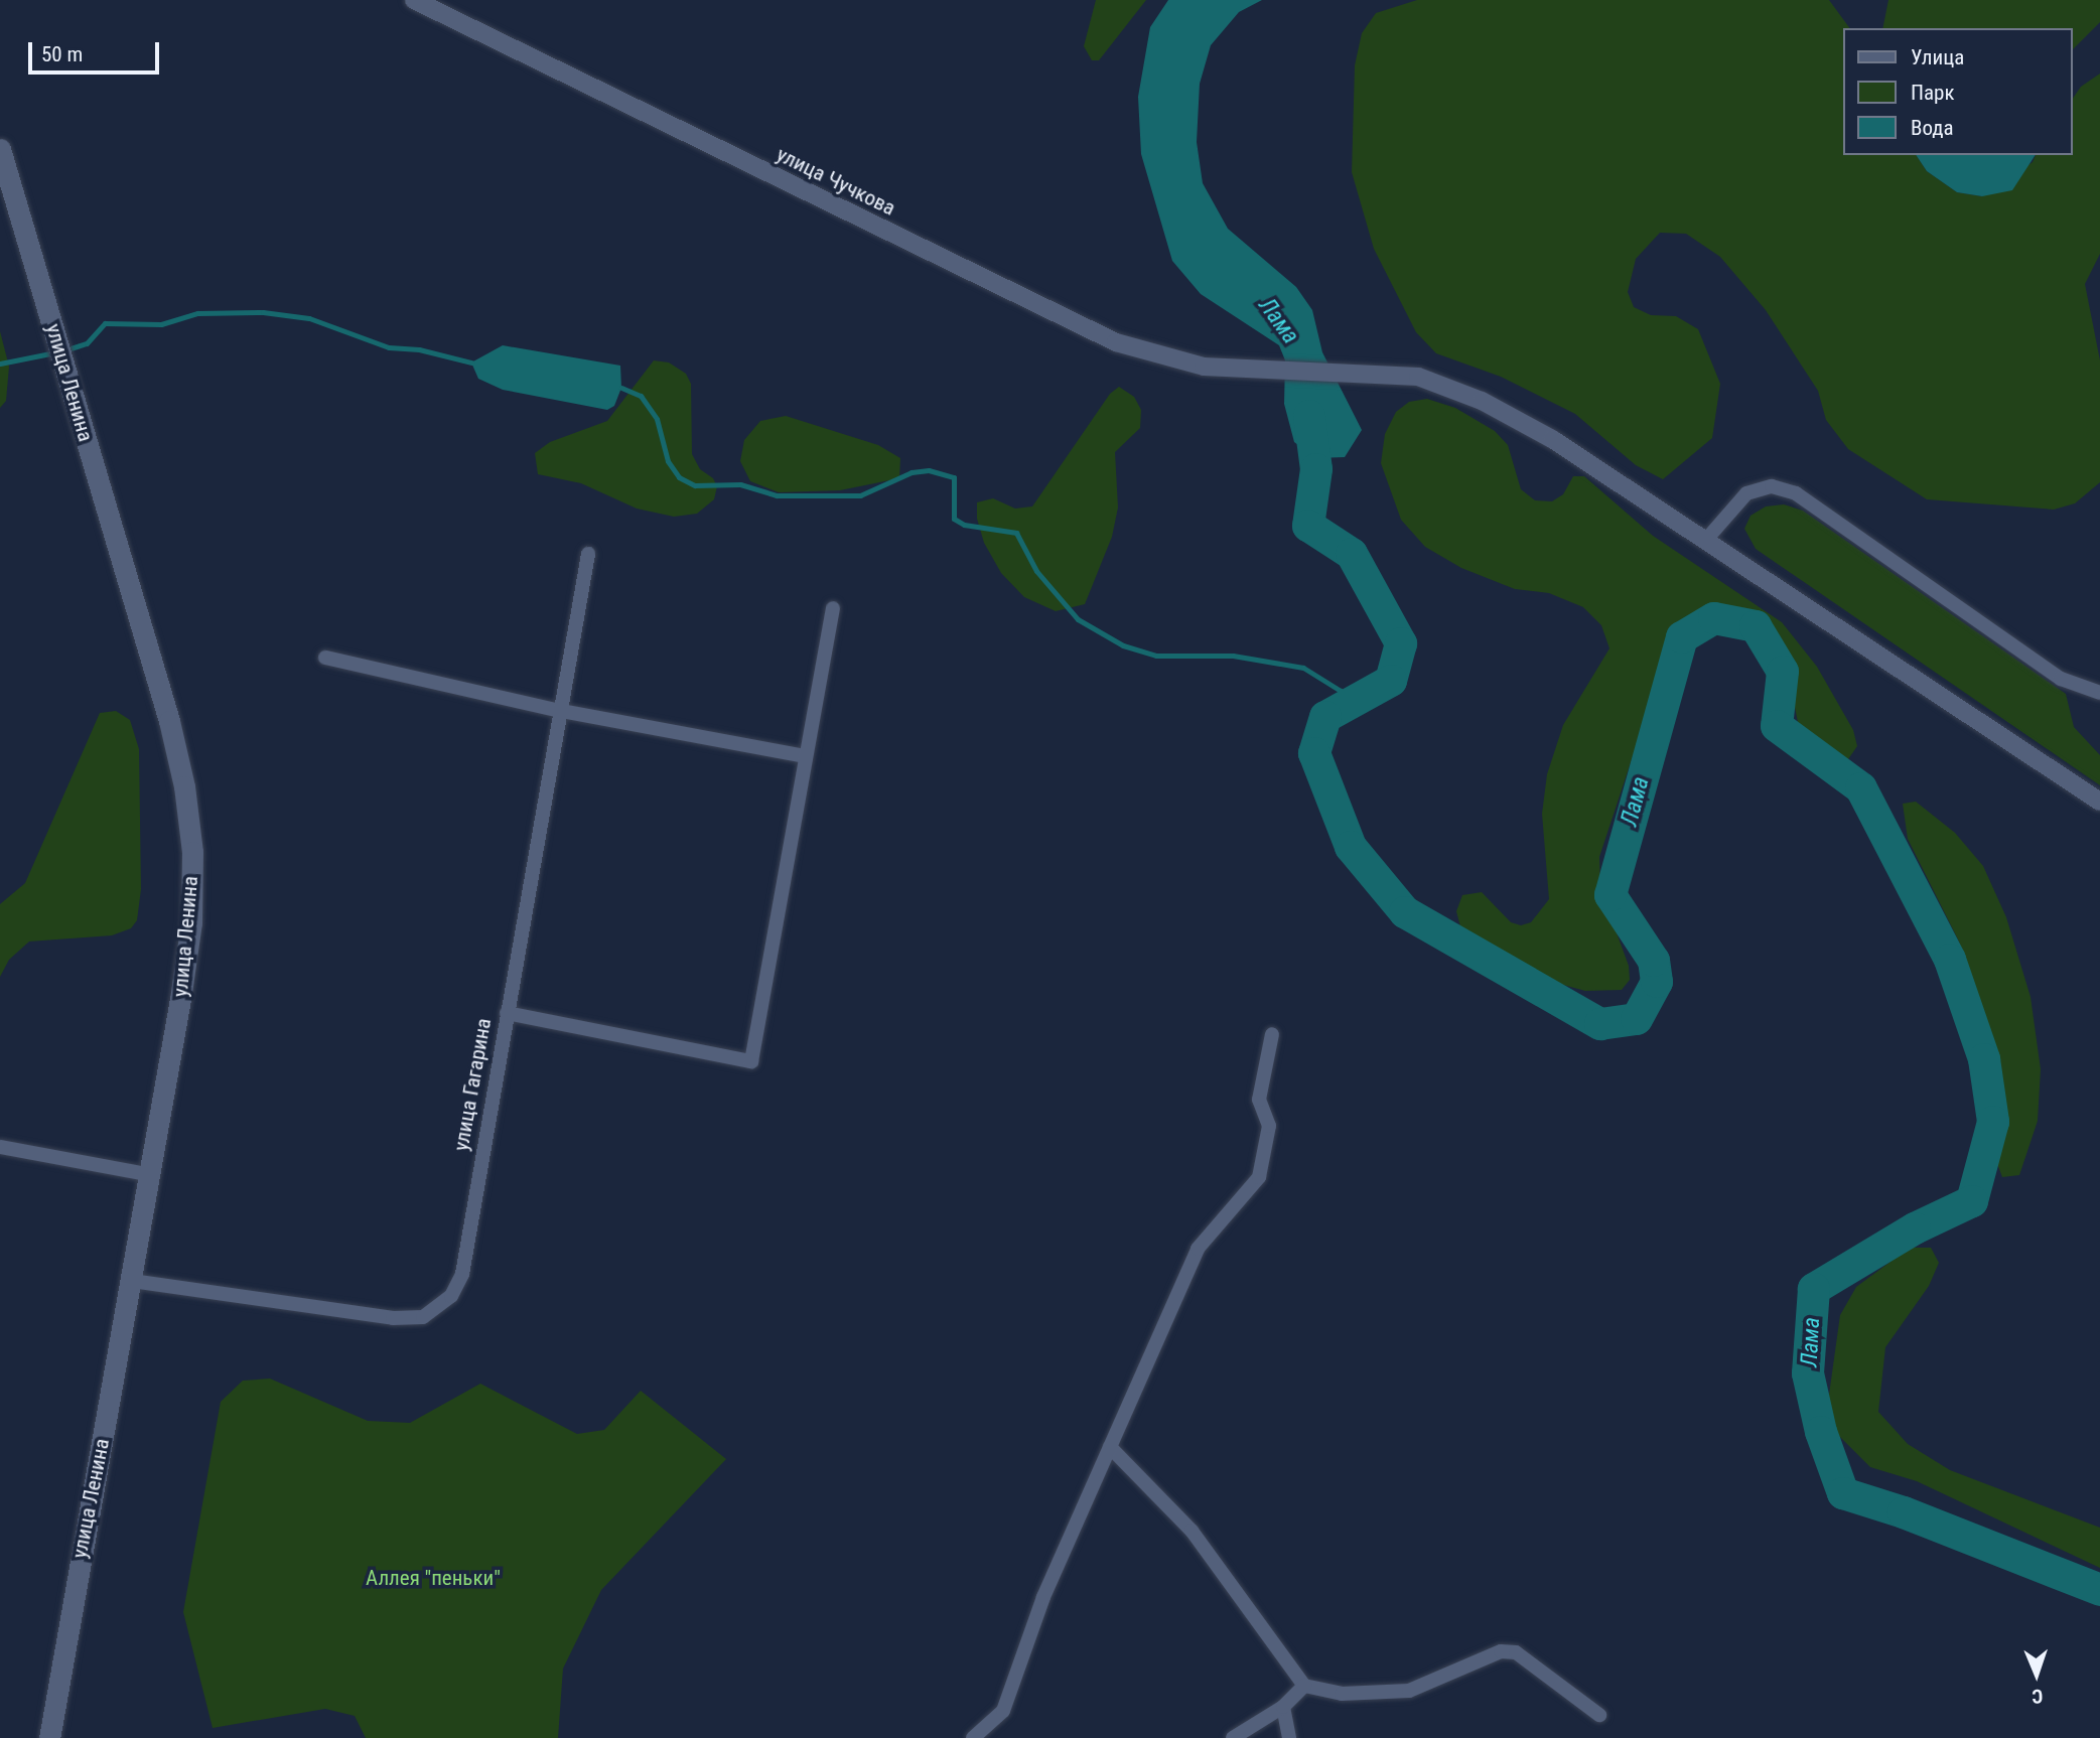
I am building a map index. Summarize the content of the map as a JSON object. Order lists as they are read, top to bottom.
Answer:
{
  "streets": {
    "main road": ["улица Ленина"],
    "street": ["улица Чучкова", "улица Гагарина"]
  },
  "crossings": [
    ["улица Ленина", "улица Гагарина"]
  ],
  "water": ["Лама"],
  "parks": ["Аллея \"пеньки\""],
  "legend": ["Улица", "Парк", "Вода"],
  "scale_bar": "50 m",
  "north": "bottom"
}
